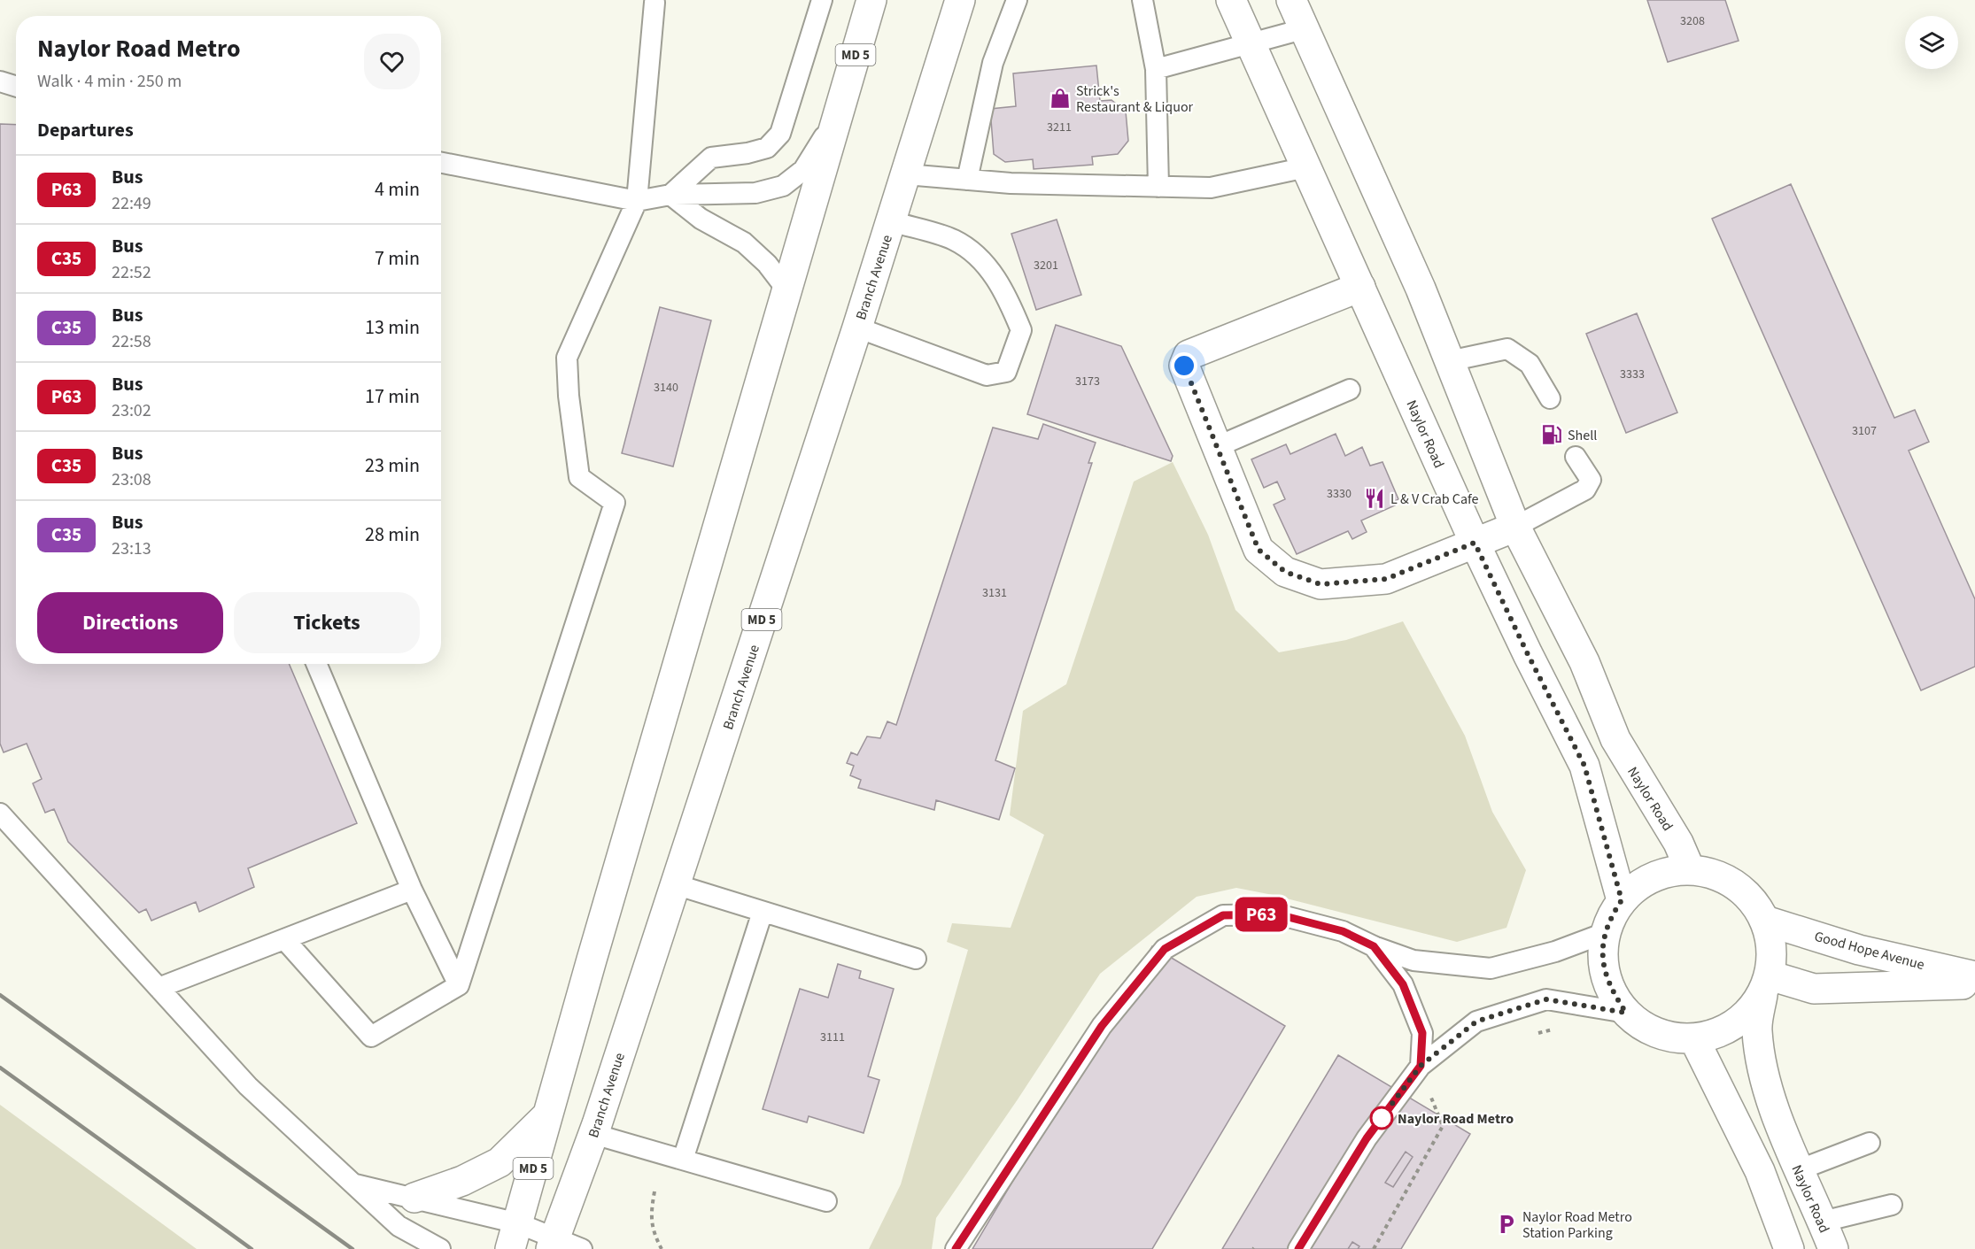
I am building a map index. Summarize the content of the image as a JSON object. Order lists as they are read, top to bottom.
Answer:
{
  "streets": {
    "main road": [
      "MD 5",
      "Branch Avenue",
      "Naylor Road",
      "Good Hope Avenue"
    ]
  },
  "crossings": [
    ["Naylor Road", "Good Hope Avenue"]
  ],
  "places": {
    "shop": ["Strick's Restaurant & Liquor"],
    "fuel station": ["Shell"],
    "restaurant": ["L & V Crab Cafe"],
    "other": ["Naylor Road Metro"],
    "parking": ["Naylor Road Metro Station Parking"]
  },
  "lines": ["bus line P63"],
  "house_numbers": [
    "3208",
    "3211",
    "3201",
    "3333",
    "3173",
    "3140",
    "3107",
    "3330",
    "3131",
    "3111"
  ],
  "page": {
    "on_map": "P63",
    "heading": [
      ["Naylor Road Metro", "Walk · 4 min · 250 m"],
      "Departures"
    ],
    "list": [
      {
        "mark": "P63",
        "name": "Bus",
        "note": "22:49",
        "value": "4 min"
      },
      {
        "mark": "C35",
        "name": "Bus",
        "note": "22:52",
        "value": "7 min"
      },
      {
        "mark": "C35",
        "name": "Bus",
        "note": "22:58",
        "value": "13 min"
      },
      {
        "mark": "P63",
        "name": "Bus",
        "note": "23:02",
        "value": "17 min"
      },
      {
        "mark": "C35",
        "name": "Bus",
        "note": "23:08",
        "value": "23 min"
      },
      {
        "mark": "C35",
        "name": "Bus",
        "note": "23:13",
        "value": "28 min"
      }
    ],
    "buttons": ["Directions", "Tickets"]
  }
}
